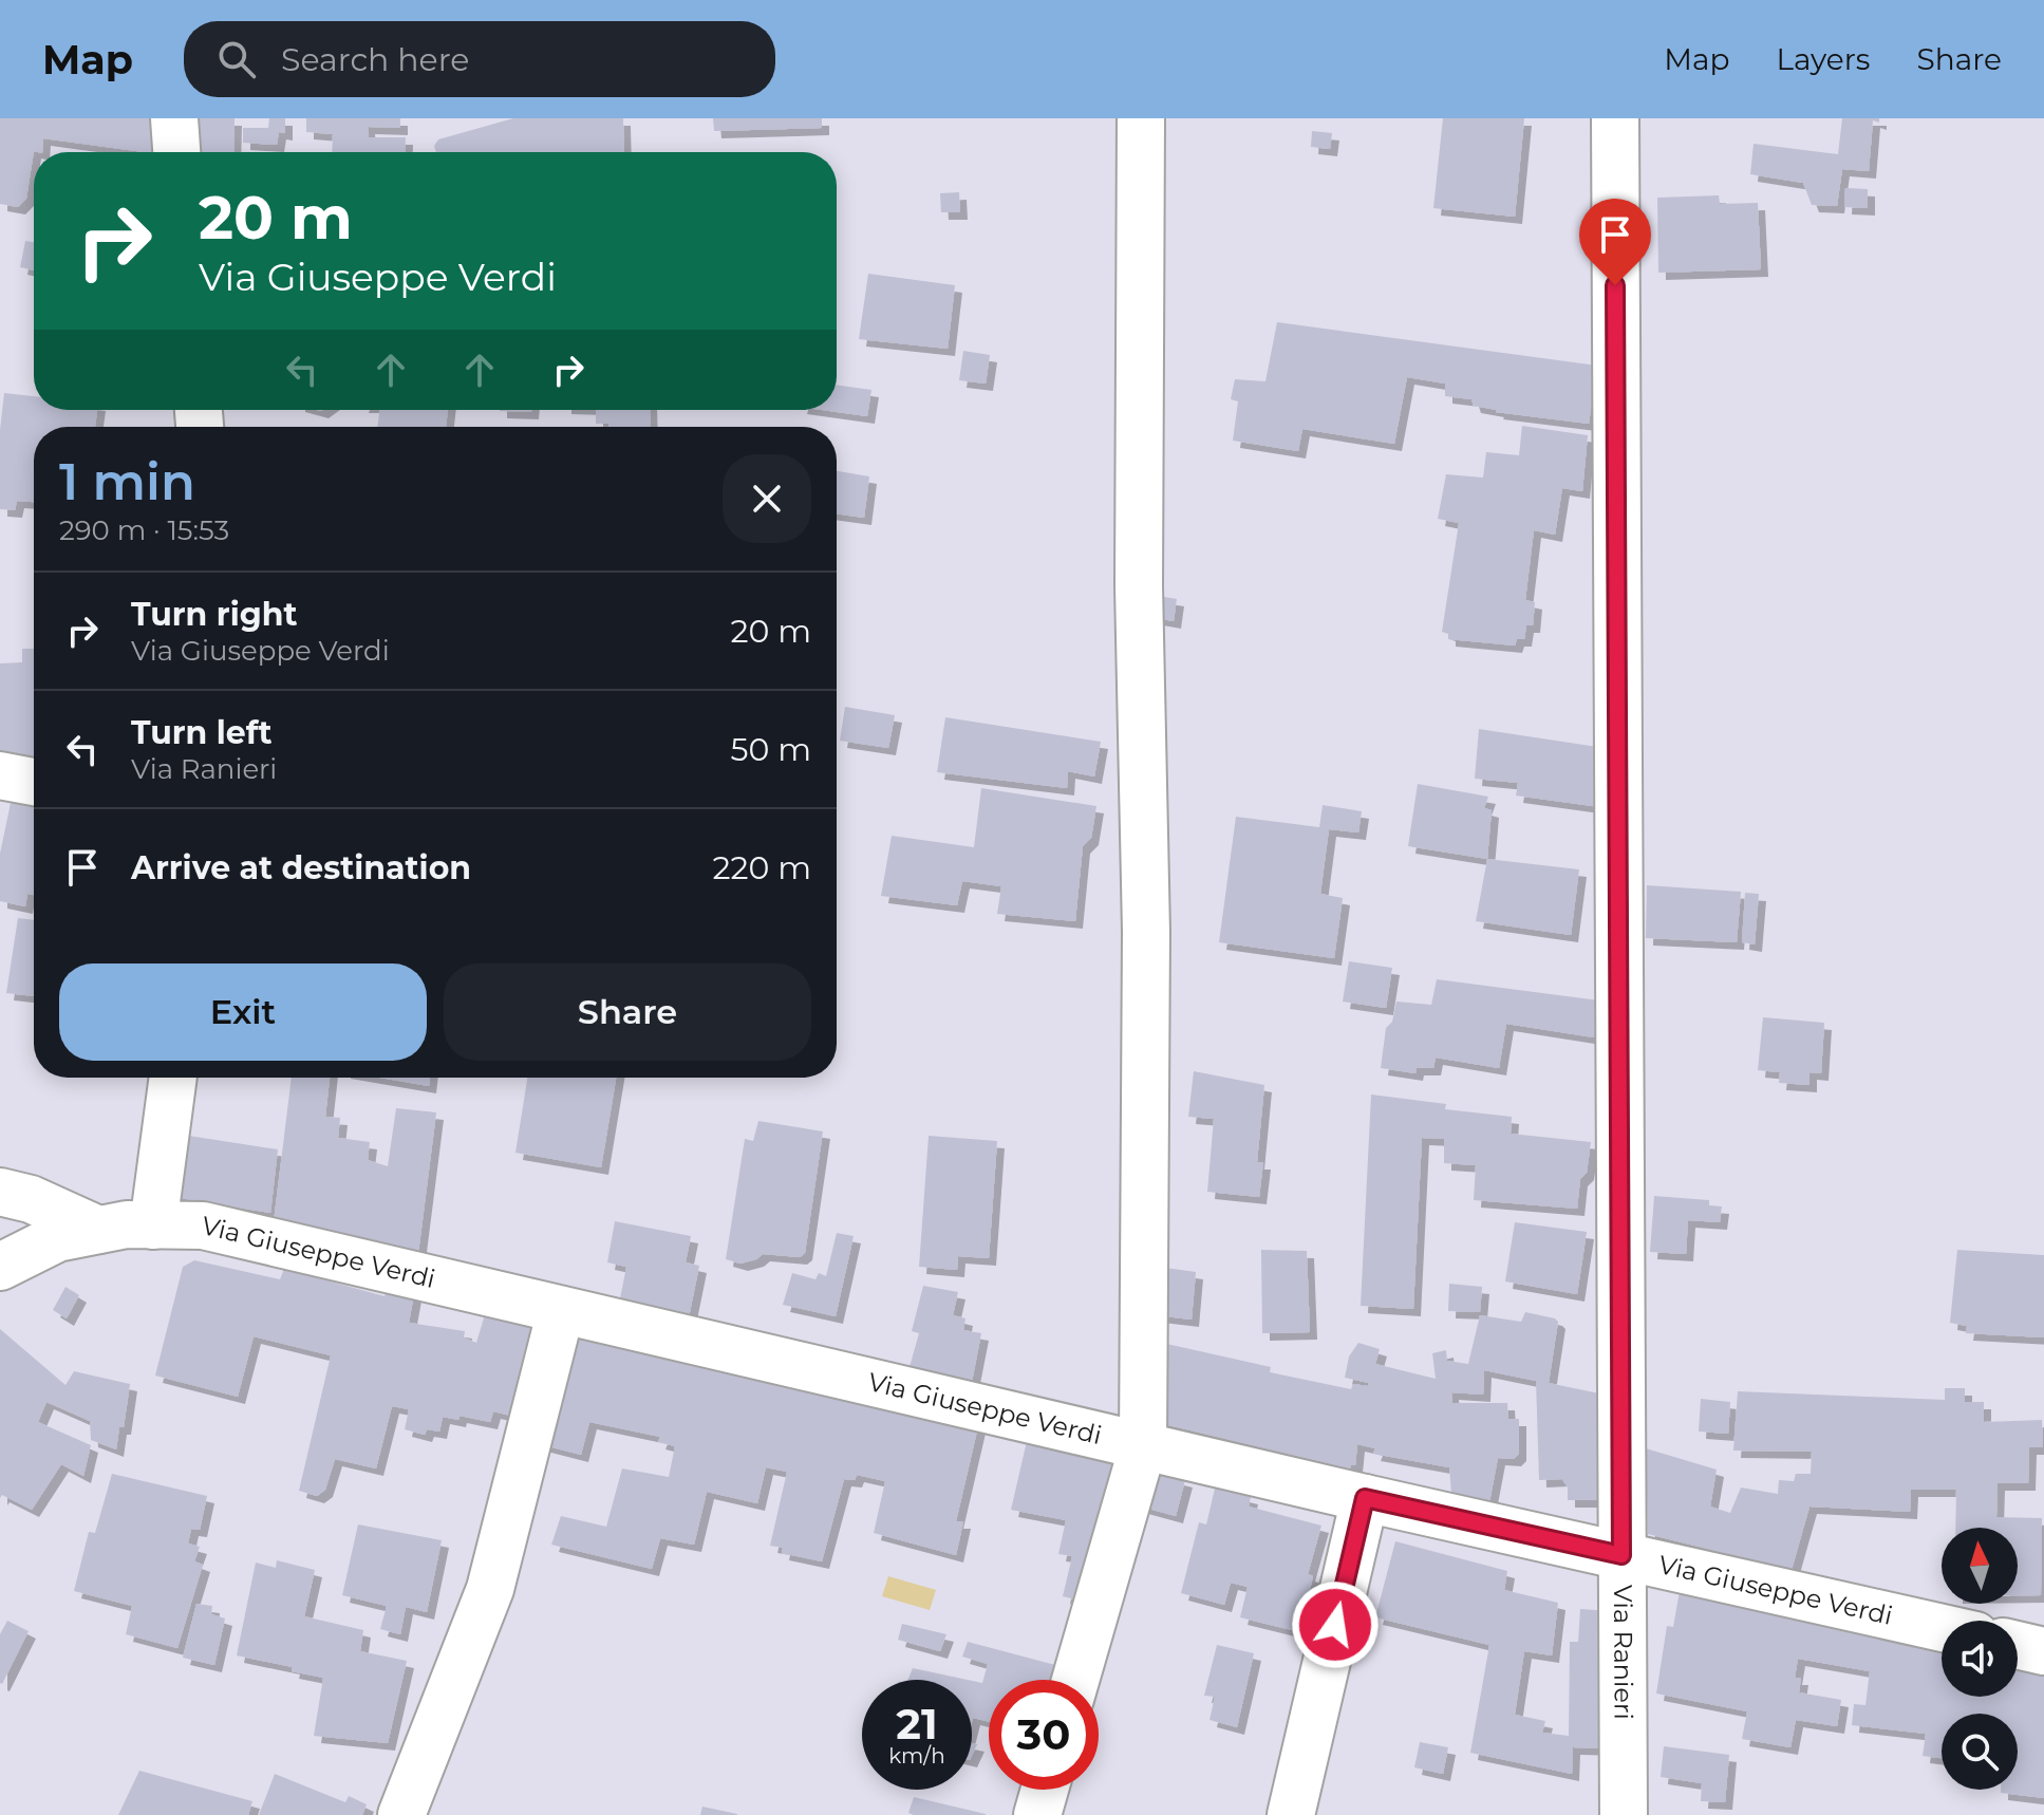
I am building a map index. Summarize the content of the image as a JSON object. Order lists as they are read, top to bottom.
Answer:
{
  "streets": {
    "street": ["Via Giuseppe Verdi", "Via Ranieri"]
  },
  "crossings": [
    ["Via Giuseppe Verdi", "Via Ranieri"]
  ],
  "north": "top",
  "page": {
    "header": "Map",
    "search": "Search here",
    "nav": ["Map", "Layers", "Share"],
    "turn": ["20 m", "Via Giuseppe Verdi"],
    "heading": ["1 min", "290 m · 15:53"],
    "list": [
      {
        "name": "Turn right",
        "note": "Via Giuseppe Verdi",
        "value": "20 m"
      },
      {
        "name": "Turn left",
        "note": "Via Ranieri",
        "value": "50 m"
      },
      {
        "name": "Arrive at destination",
        "value": "220 m"
      }
    ],
    "buttons": ["Exit", "Share"],
    "speed": "21 km/h",
    "limit": "30"
  }
}
